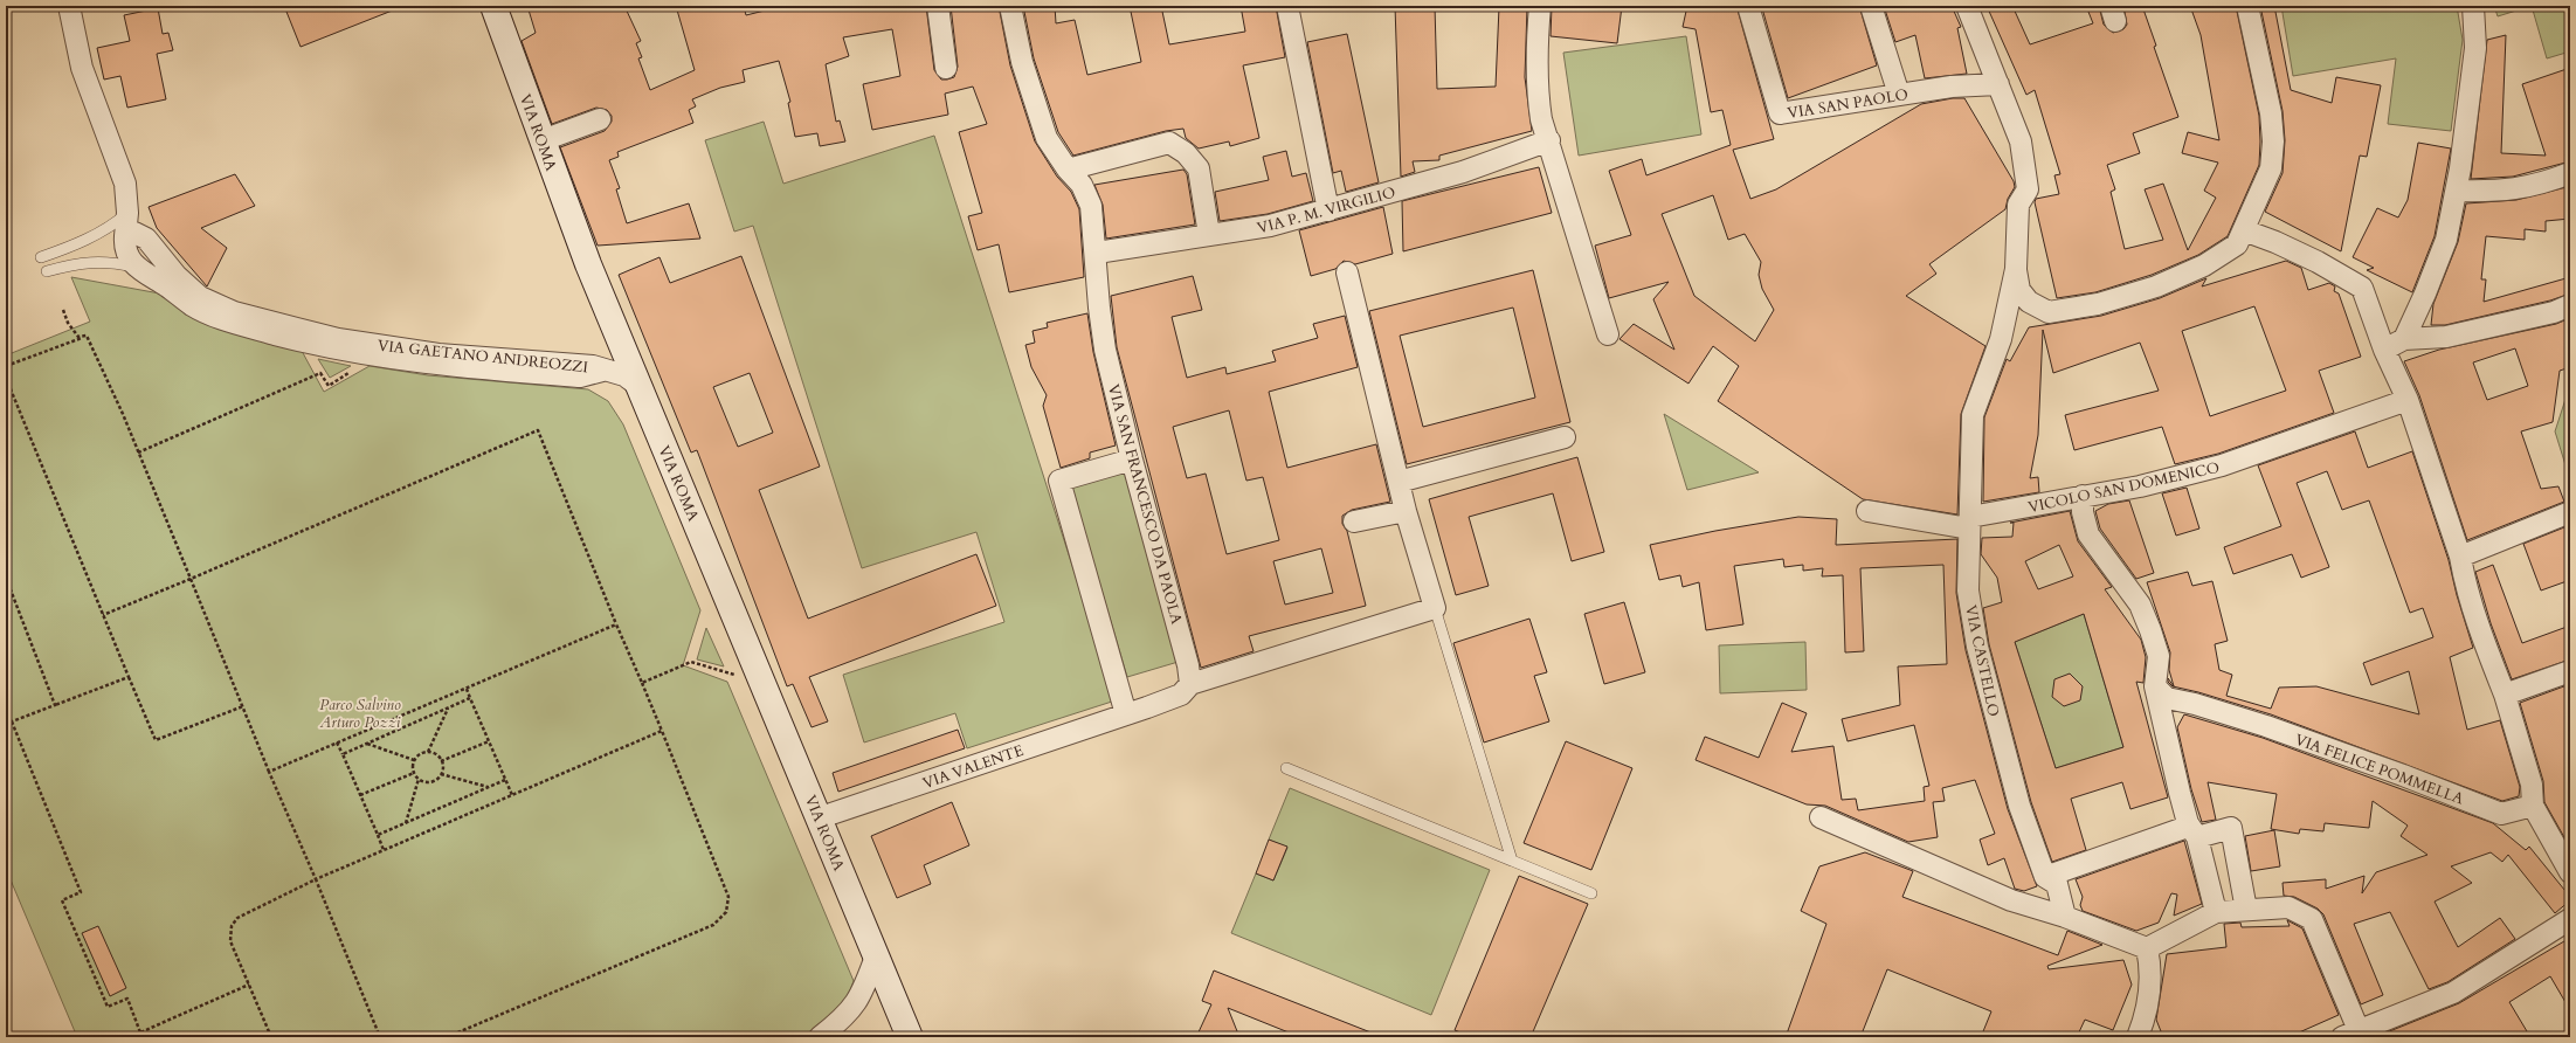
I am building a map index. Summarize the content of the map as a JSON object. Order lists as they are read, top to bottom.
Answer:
{
  "streets": {
    "street": [
      "VIA SAN PAOLO",
      "VIA ROMA",
      "VIA P. M. VIRGILIO",
      "VIA GAETANO ANDREOZZI",
      "VICOLO SAN DOMENICO",
      "VIA SAN FRANCESCO DA PAOLA",
      "VIA CASTELLO",
      "VIA VALENTE",
      "VIA FELICE POMMELLA"
    ]
  },
  "crossings": [
    ["VIA SAN PAOLO", "VIA CASTELLO"],
    ["VIA ROMA", "VIA VALENTE"],
    ["VIA P. M. VIRGILIO", "VIA SAN FRANCESCO DA PAOLA"],
    ["VICOLO SAN DOMENICO", "VIA CASTELLO"]
  ],
  "parks": ["Parco Salvino Arturo Pozzi"]
}
